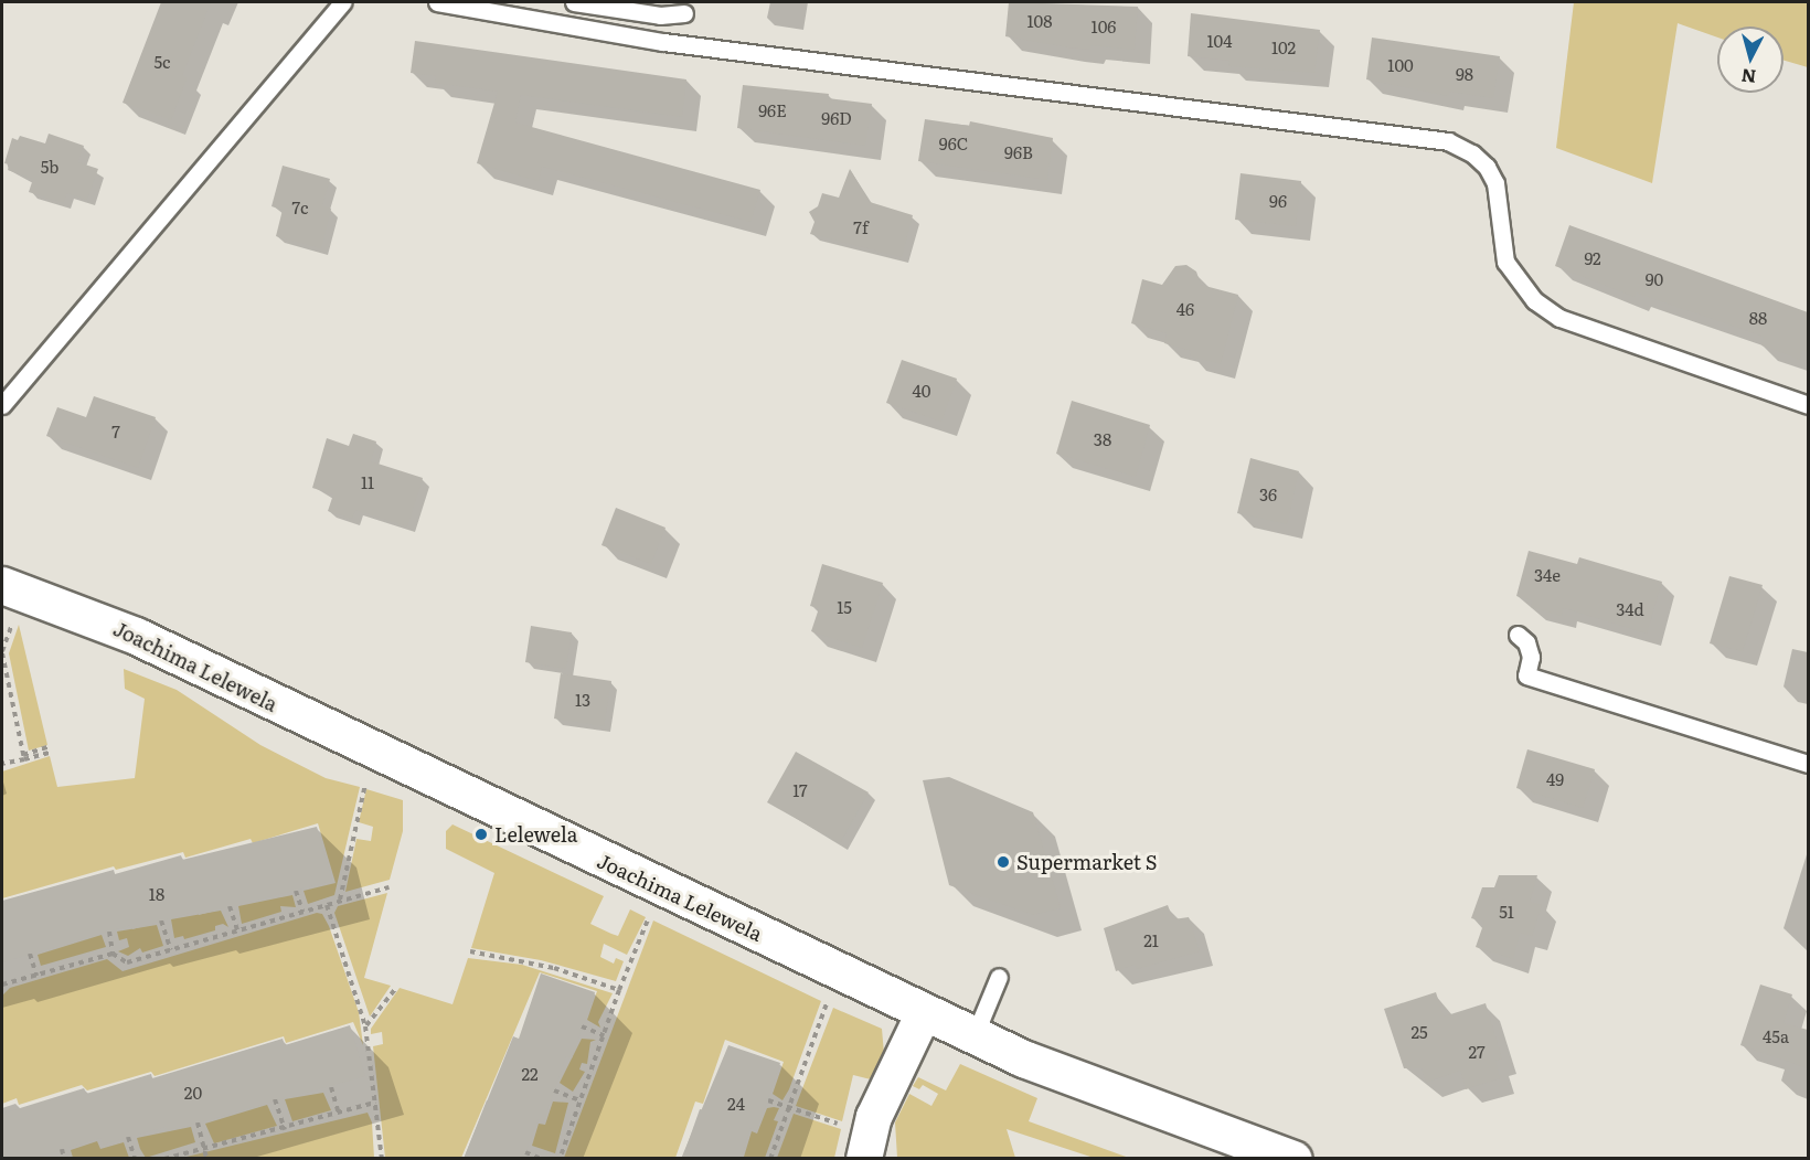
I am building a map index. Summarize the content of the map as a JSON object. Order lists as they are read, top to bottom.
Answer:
{
  "streets": {
    "street": ["Joachima Lelewela"]
  },
  "places": ["Lelewela", "Supermarket S"],
  "house_numbers": [
    "108",
    "106",
    "104",
    "102",
    "5c",
    "100",
    "98",
    "96E",
    "96D",
    "96C",
    "96B",
    "5b",
    "96",
    "7c",
    "7f",
    "92",
    "90",
    "46",
    "88",
    "40",
    "7",
    "38",
    "11",
    "36",
    "34e",
    "15",
    "34d",
    "13",
    "49",
    "17",
    "18",
    "51",
    "21",
    "25",
    "45a",
    "27",
    "22",
    "20",
    "24"
  ],
  "north": "bottom"
}
